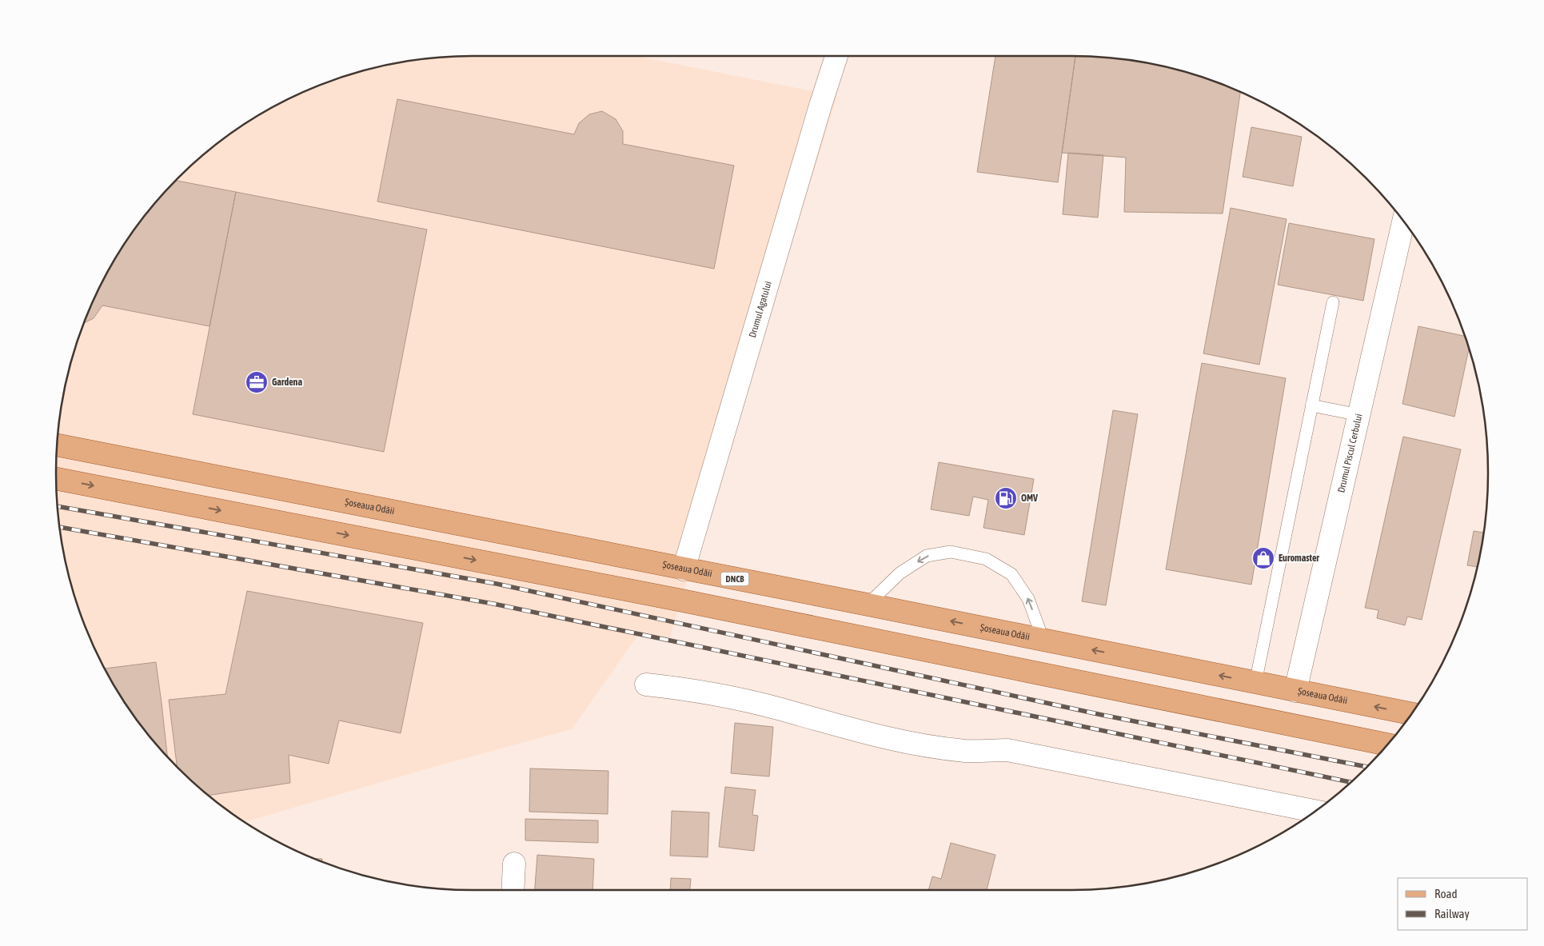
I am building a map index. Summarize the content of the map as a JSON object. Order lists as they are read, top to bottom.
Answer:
{
  "streets": {
    "main road": ["Șoseaua Odăii", "DNCB"],
    "street": ["Drumul Agatului", "Drumul Piscul Cerbului"]
  },
  "crossings": [
    ["Drumul Agatului", "Șoseaua Odăii"],
    ["Drumul Piscul Cerbului", "Șoseaua Odăii"]
  ],
  "places": {
    "office": ["Gardena"],
    "fuel station": ["OMV"],
    "shop": ["Euromaster"]
  },
  "legend": ["Road", "Railway"]
}
